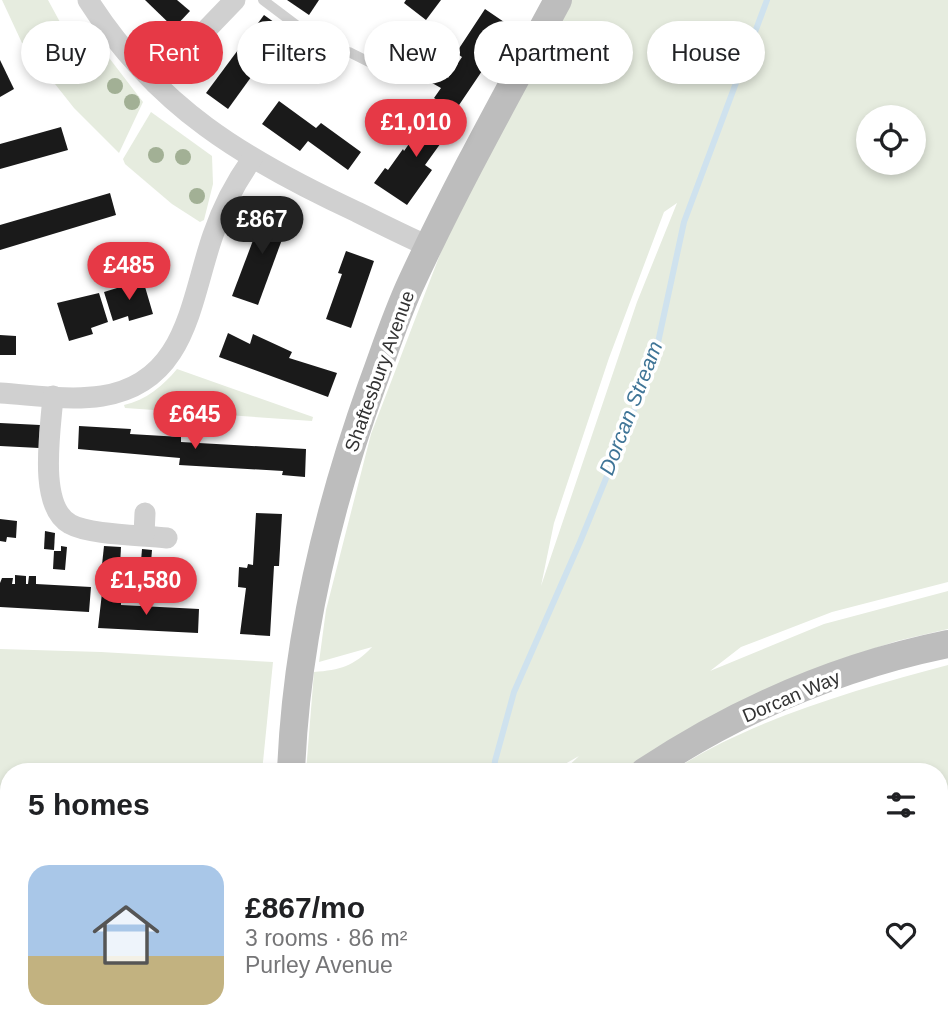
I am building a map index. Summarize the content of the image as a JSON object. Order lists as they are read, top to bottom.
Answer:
{
  "streets": {
    "street": ["Shaftesbury Avenue", "Dorcan Way"]
  },
  "water": ["Dorcan Stream"],
  "page": {
    "chip": [
      "Buy",
      "Rent",
      "Filters",
      "New",
      "Apartment",
      "House"
    ],
    "price": [
      "£1,010",
      "£867",
      "£485",
      "£645",
      "£1,580"
    ],
    "heading": "5 homes",
    "list": [
      {
        "name": "£867/mo",
        "note": "3 rooms · 86 m² · Purley Avenue"
      }
    ]
  }
}
